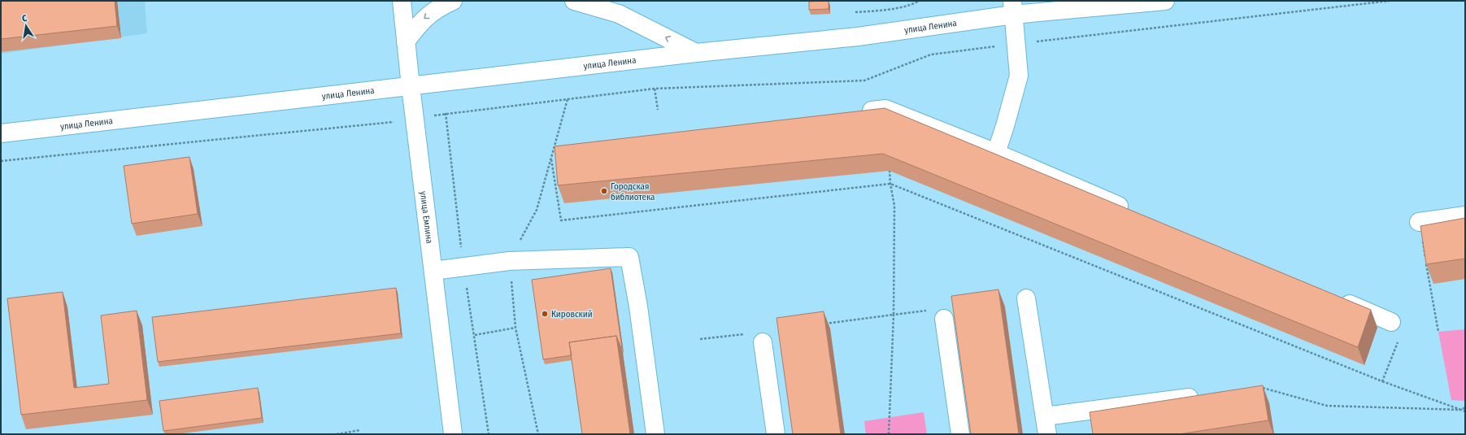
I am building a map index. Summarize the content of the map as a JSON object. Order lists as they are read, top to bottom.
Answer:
{
  "streets": {
    "street": ["улица Ленина", "улица Емлина"]
  },
  "crossings": [
    ["улица Ленина", "улица Емлина"]
  ],
  "places": ["Городская библиотека", "Кировский"],
  "north": "top"
}
